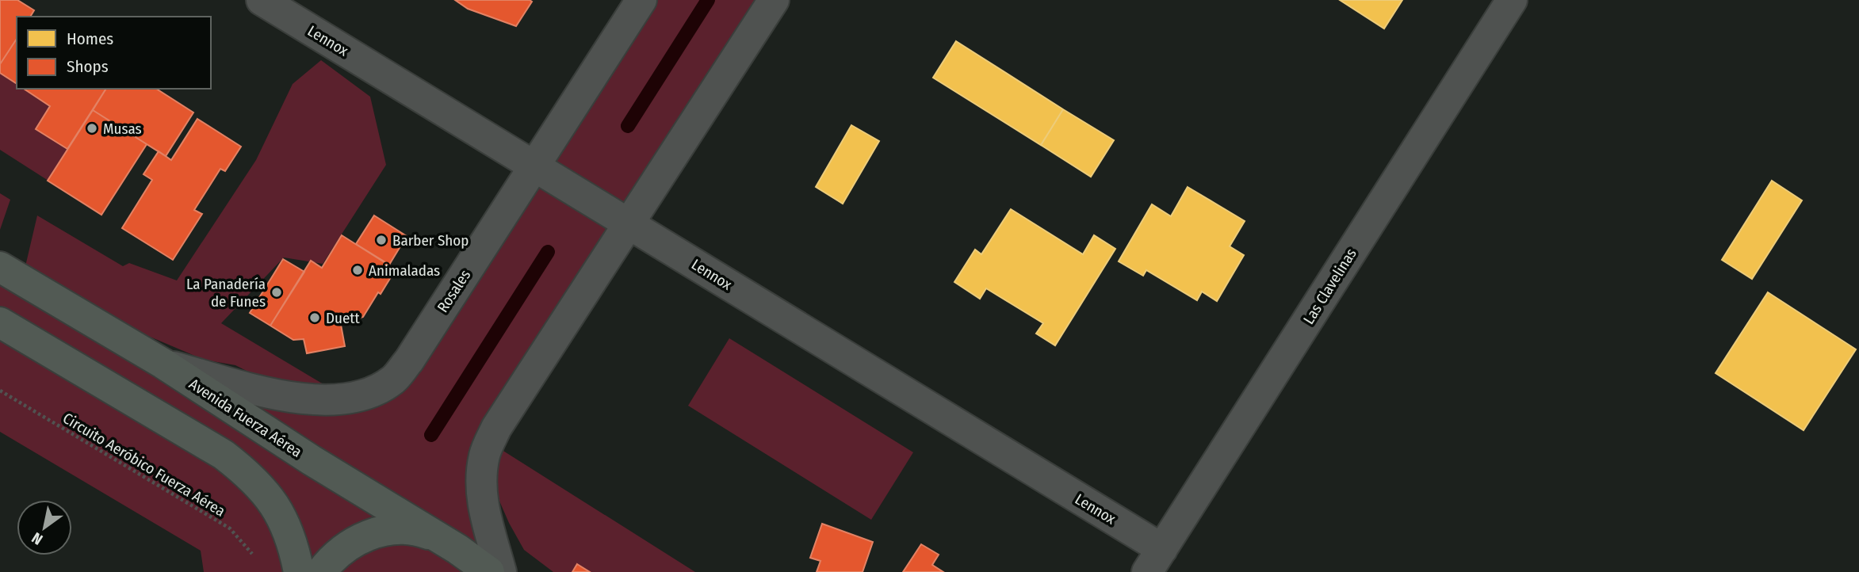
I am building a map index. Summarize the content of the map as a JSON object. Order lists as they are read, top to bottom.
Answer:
{
  "streets": {
    "main road": ["Avenida Fuerza Aérea"],
    "street": ["Lennox", "Las Clavelinas", "Rosales"],
    "path": ["Circuito Aeróbico Fuerza Aérea"]
  },
  "crossings": [
    ["Lennox", "Las Clavelinas"],
    ["Lennox", "Rosales"],
    ["Rosales", "Avenida Fuerza Aérea"]
  ],
  "places": [
    "Musas",
    "Barber Shop",
    "Animaladas",
    "La Panadería de Funes",
    "Duett"
  ],
  "legend": ["Homes", "Shops"],
  "north": "bottom left"
}
